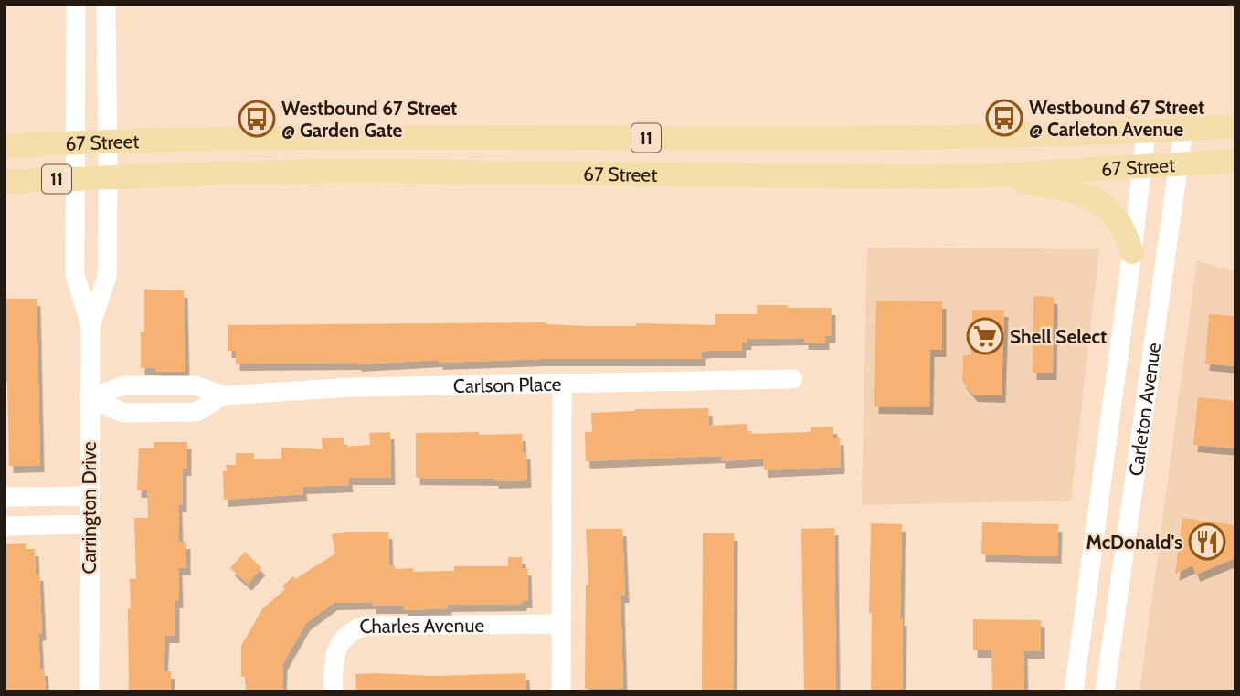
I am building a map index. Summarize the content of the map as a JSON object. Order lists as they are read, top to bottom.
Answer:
{
  "streets": {
    "main road": ["11", "67 Street"],
    "street": [
      "Carlson Place",
      "Carleton Avenue",
      "Carrington Drive",
      "Charles Avenue"
    ]
  },
  "crossings": [
    ["67 Street", "Carleton Avenue"],
    ["67 Street", "Carrington Drive"],
    ["Carlson Place", "Carrington Drive"]
  ],
  "places": {
    "bus stop": ["Westbound 67 Street @ Carleton Avenue", "Westbound 67 Street @ Garden Gate"],
    "supermarket": ["Shell Select"],
    "restaurant": ["McDonald's"]
  }
}
